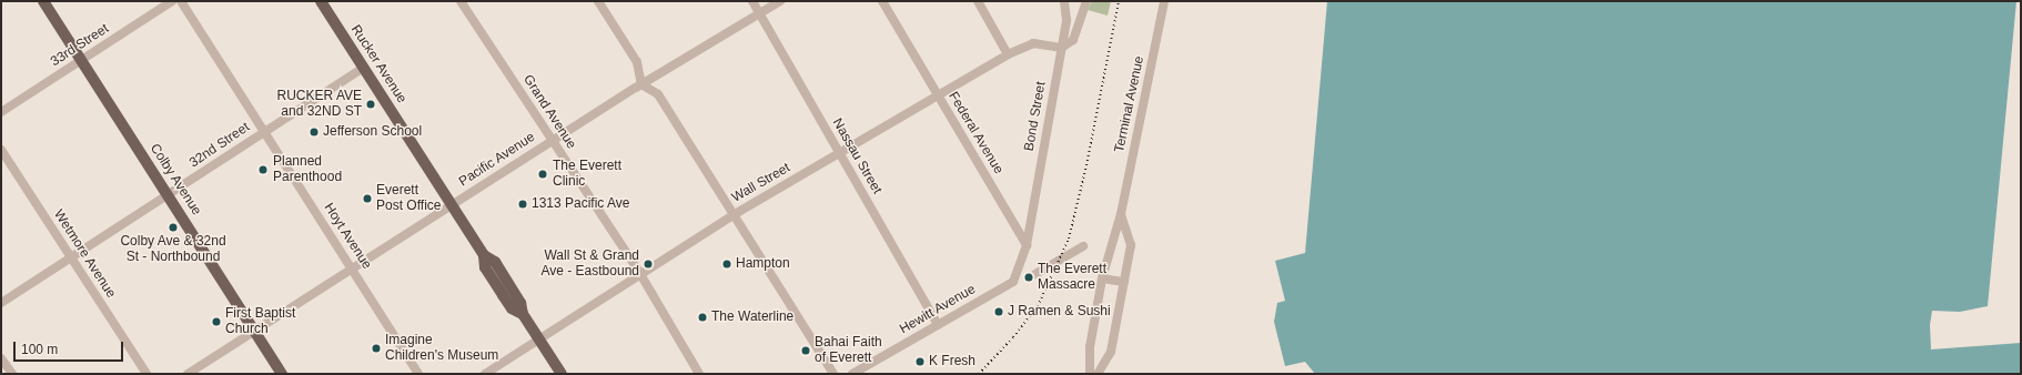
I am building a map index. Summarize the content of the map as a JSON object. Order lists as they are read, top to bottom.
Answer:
{
  "streets": {
    "main road": ["Rucker Avenue", "Colby Avenue"],
    "street": [
      "33rd Street",
      "Terminal Avenue",
      "Grand Avenue",
      "Bond Street",
      "Federal Avenue",
      "32nd Street",
      "Nassau Street",
      "Pacific Avenue",
      "Wall Street",
      "Hoyt Avenue",
      "Wetmore Avenue",
      "Hewitt Avenue"
    ]
  },
  "crossings": [
    ["33rd Street", "Colby Avenue"],
    ["Rucker Avenue", "32nd Street"],
    ["Rucker Avenue", "Pacific Avenue"],
    ["Rucker Avenue", "Wall Street"],
    ["Grand Avenue", "Pacific Avenue"],
    ["Grand Avenue", "Wall Street"],
    ["Bond Street", "Federal Avenue"],
    ["Bond Street", "Wall Street"],
    ["Bond Street", "Hewitt Avenue"],
    ["Federal Avenue", "Wall Street"],
    ["Federal Avenue", "Hewitt Avenue"],
    ["32nd Street", "Colby Avenue"],
    ["32nd Street", "Hoyt Avenue"],
    ["32nd Street", "Wetmore Avenue"],
    ["Nassau Street", "Pacific Avenue"],
    ["Nassau Street", "Wall Street"],
    ["Nassau Street", "Hewitt Avenue"],
    ["Pacific Avenue", "Colby Avenue"],
    ["Pacific Avenue", "Hoyt Avenue"]
  ],
  "places": [
    "RUCKER AVE and 32ND ST",
    "Jefferson School",
    "Planned Parenthood",
    "The Everett Clinic",
    "Everett Post Office",
    "1313 Pacific Ave",
    "Colby Ave & 32nd St - Northbound",
    "Wall St & Grand Ave - Eastbound",
    "Hampton",
    "The Everett Massacre",
    "J Ramen & Sushi",
    "The Waterline",
    "First Baptist Church",
    "Imagine Children's Museum",
    "Bahai Faith of Everett",
    "K Fresh"
  ],
  "scale_bar": "100 m"
}
